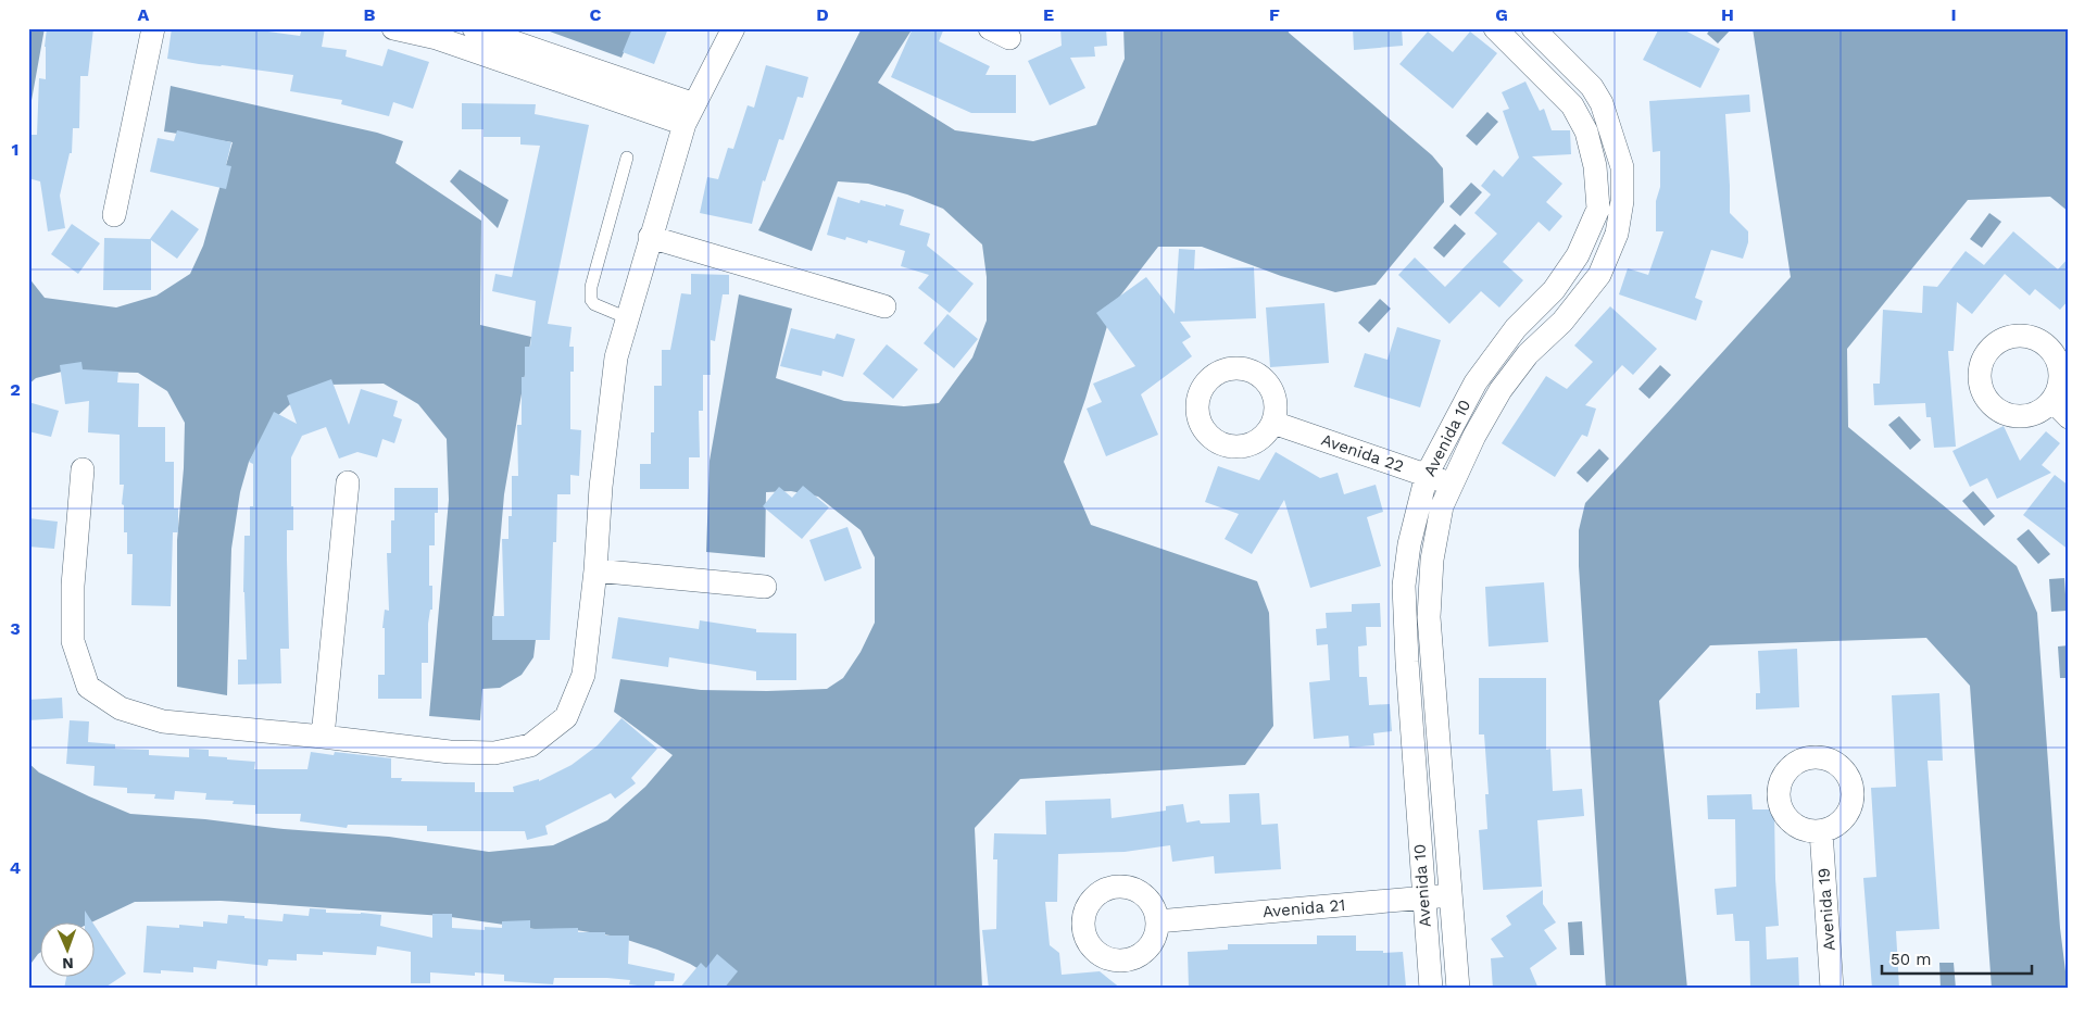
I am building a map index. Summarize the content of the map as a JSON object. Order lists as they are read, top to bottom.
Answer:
{
  "streets": {
    "street": [
      "Avenida 10",
      "Avenida 22",
      "Avenida 21",
      "Avenida 19"
    ]
  },
  "crossings": [
    ["Avenida 10", "Avenida 22"],
    ["Avenida 10", "Avenida 21"]
  ],
  "scale_bar": "50 m",
  "north": "bottom",
  "grid": {
    "columns": [
      "A",
      "B",
      "C",
      "D",
      "E",
      "F",
      "G",
      "H",
      "I"
    ],
    "rows": [
      "1",
      "2",
      "3",
      "4"
    ]
  }
}
